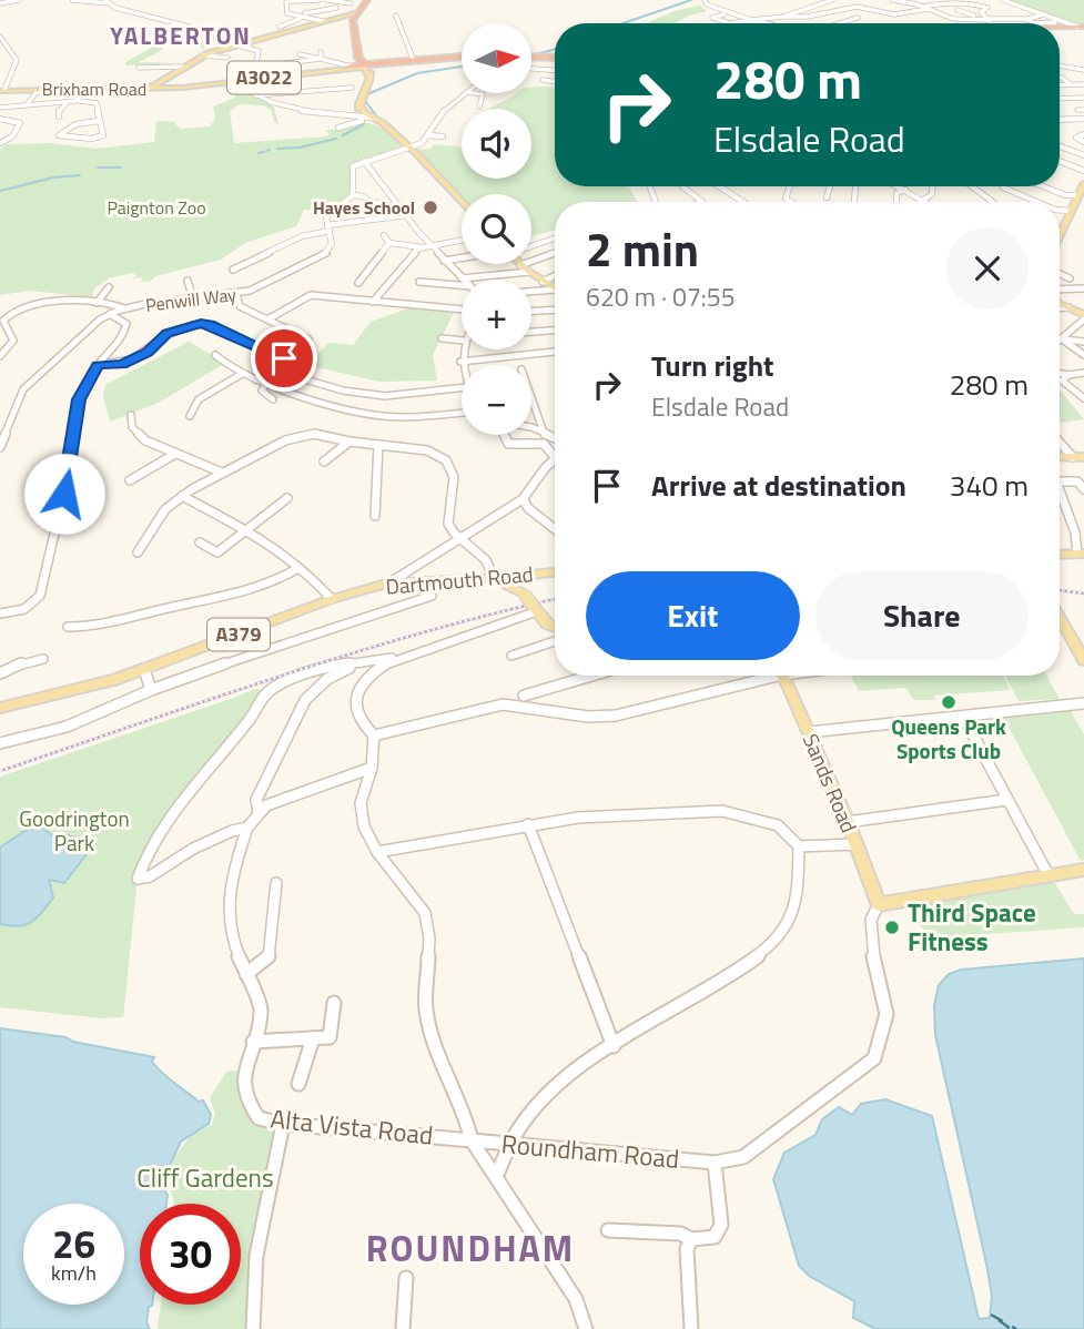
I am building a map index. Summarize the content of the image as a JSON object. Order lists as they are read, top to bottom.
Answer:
{
  "streets": {
    "main road": [
      "A3022",
      "Brixham Road",
      "Dartmouth Road",
      "A379",
      "Sands Road"
    ],
    "street": ["Penwill Way", "Alta Vista Road", "Roundham Road"]
  },
  "crossings": [
    ["Sands Road", "Roundham Road"],
    ["Alta Vista Road", "Roundham Road"]
  ],
  "districts": ["YALBERTON", "ROUNDHAM"],
  "parks": ["Paignton Zoo", "Goodrington Park", "Cliff Gardens"],
  "places": ["Hayes School", "Queens Park Sports Club", "Third Space Fitness"],
  "north": "right",
  "page": {
    "map_buttons": ["+", "−"],
    "turn": ["280 m", "Elsdale Road"],
    "heading": ["2 min", "620 m · 07:55"],
    "list": [
      {
        "name": "Turn right",
        "note": "Elsdale Road",
        "value": "280 m"
      },
      {
        "name": "Arrive at destination",
        "value": "340 m"
      }
    ],
    "buttons": ["Exit", "Share"],
    "speed": "26 km/h",
    "limit": "30"
  }
}
